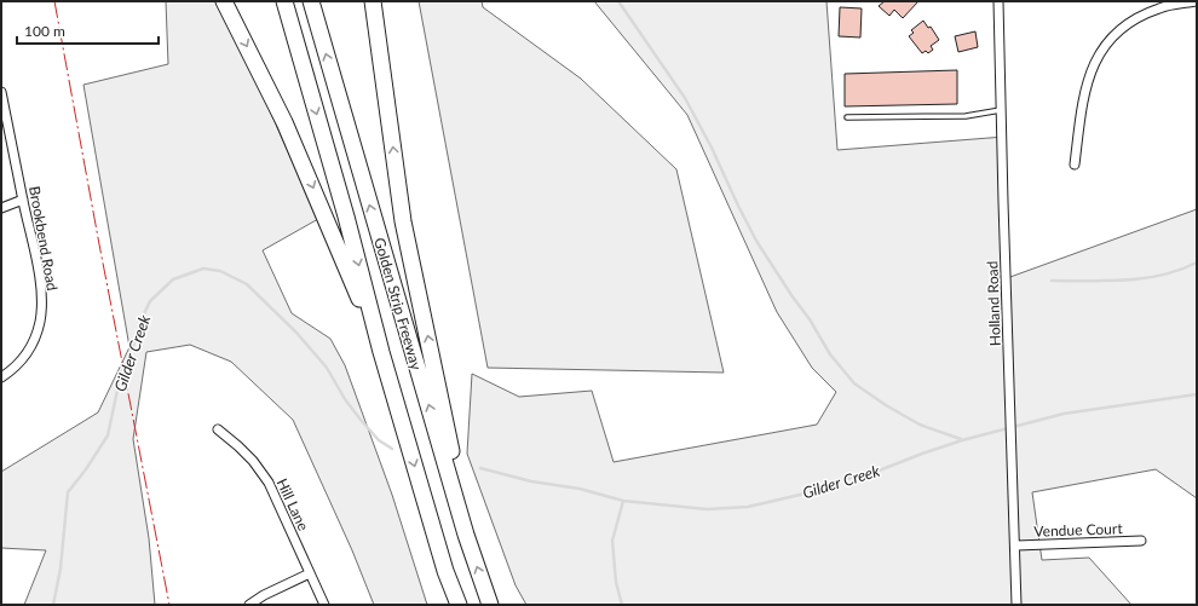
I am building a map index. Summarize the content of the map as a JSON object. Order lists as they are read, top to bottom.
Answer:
{
  "streets": {
    "highway": ["Golden Strip Freeway"],
    "street": [
      "Brookbend Road",
      "Holland Road",
      "Hill Lane",
      "Vendue Court"
    ]
  },
  "crossings": [
    ["Holland Road", "Vendue Court"]
  ],
  "water": ["Gilder Creek"],
  "scale_bar": "100 m"
}
